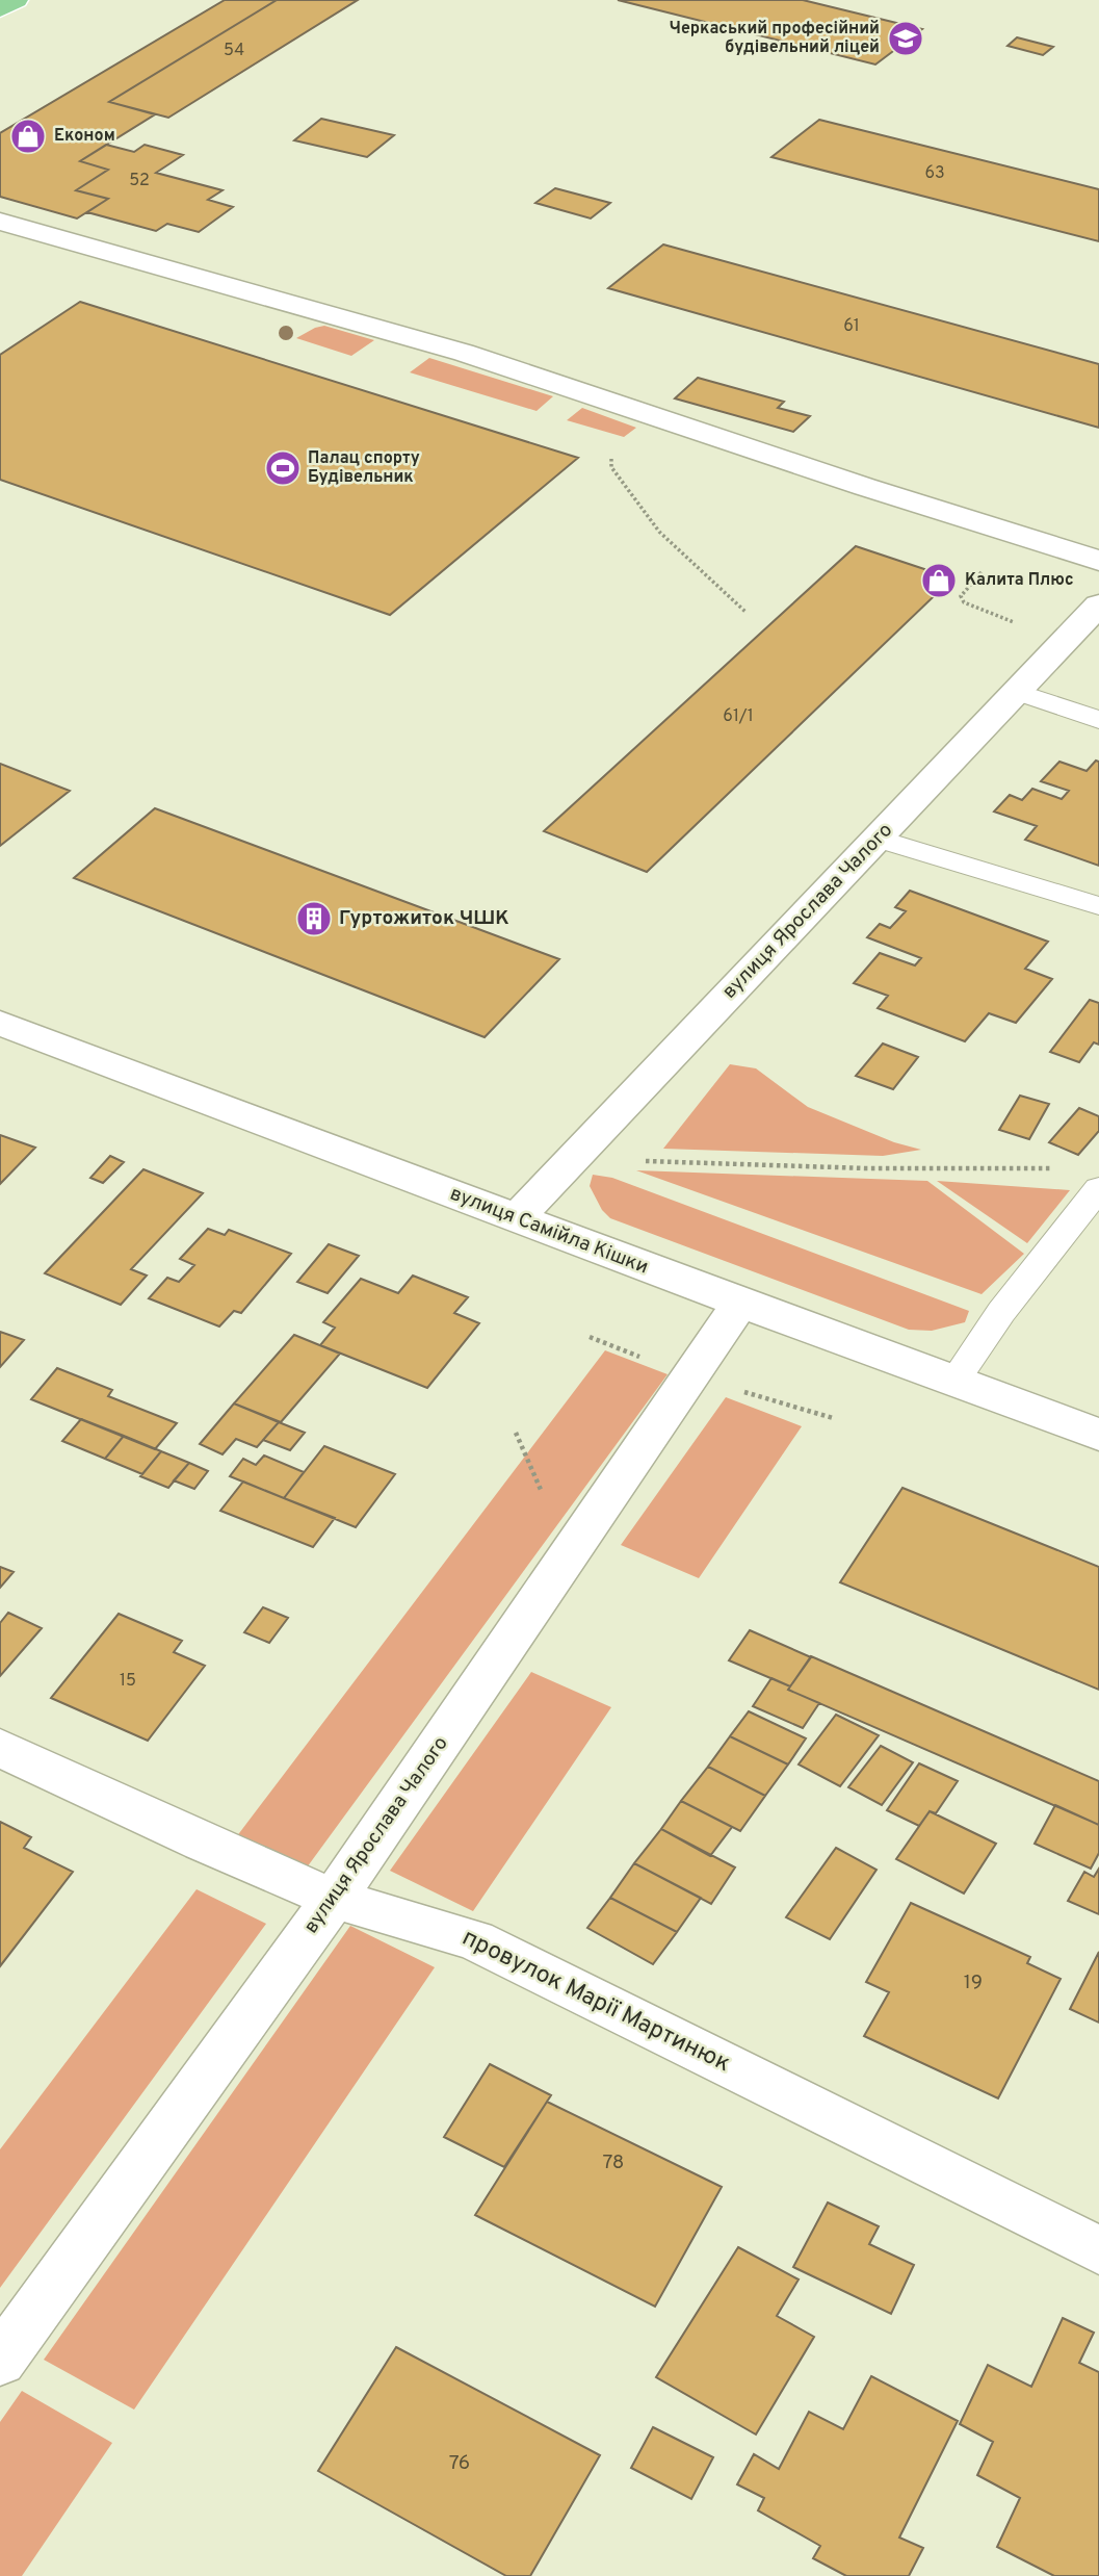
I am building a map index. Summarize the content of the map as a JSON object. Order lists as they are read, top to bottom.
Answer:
{
  "streets": {
    "street": ["вулиця Ярослава Чалого", "вулиця Самійла Кішки", "провулок Марії Мартинюк"]
  },
  "crossings": [
    ["вулиця Ярослава Чалого", "вулиця Самійла Кішки"],
    ["вулиця Ярослава Чалого", "провулок Марії Мартинюк"]
  ],
  "places": {
    "school or university": ["Черкаський професійний будівельний ліцей"],
    "shop": ["Економ", "Калита Плюс"],
    "sports": ["Палац спорту Будівельник"],
    "building": ["Гуртожиток ЧШК"]
  },
  "house_numbers": [
    "54",
    "63",
    "52",
    "61",
    "61/1",
    "15",
    "19",
    "78",
    "76"
  ]
}
